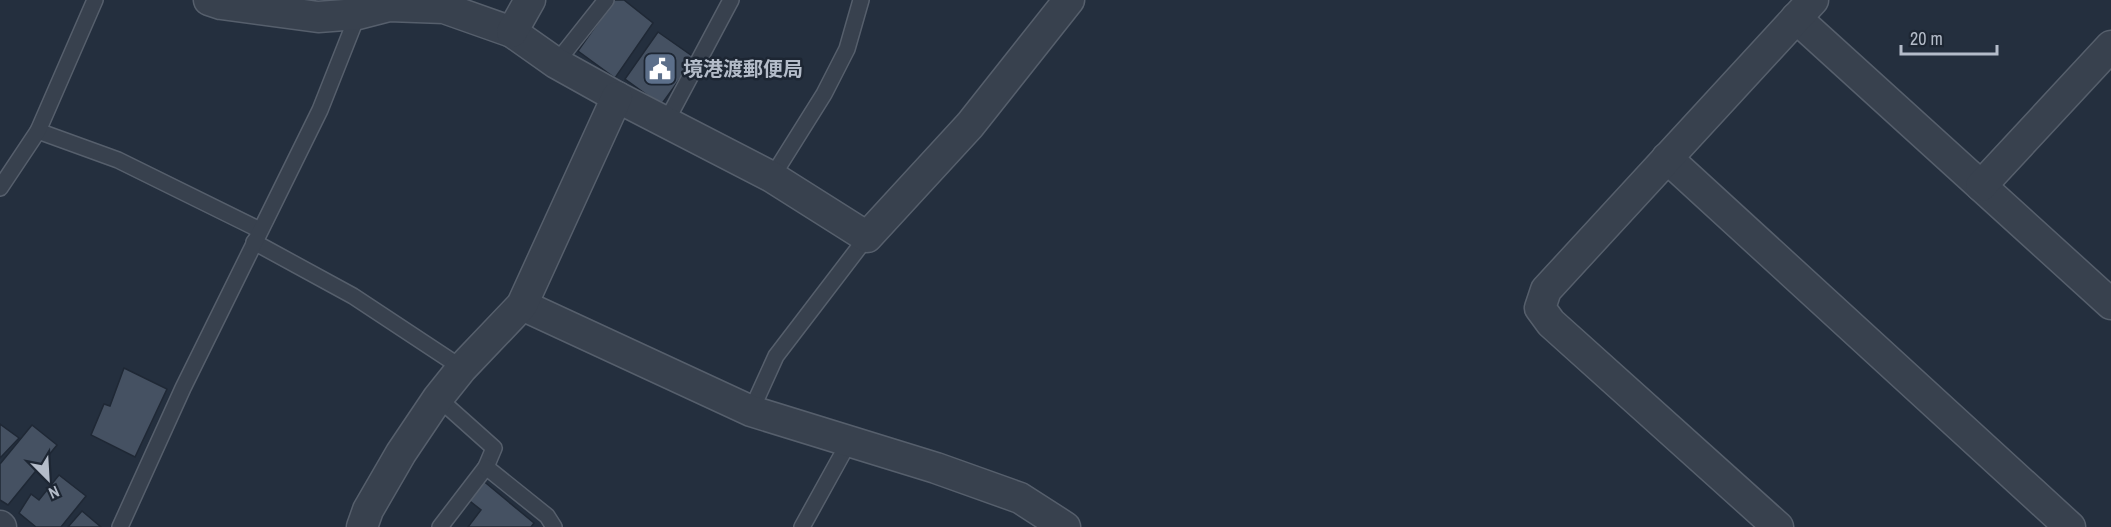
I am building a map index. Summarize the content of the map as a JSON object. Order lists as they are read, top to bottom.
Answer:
{
  "places": {
    "public building": ["境港渡郵便局"]
  },
  "scale_bar": "20 m",
  "north": "bottom right"
}
